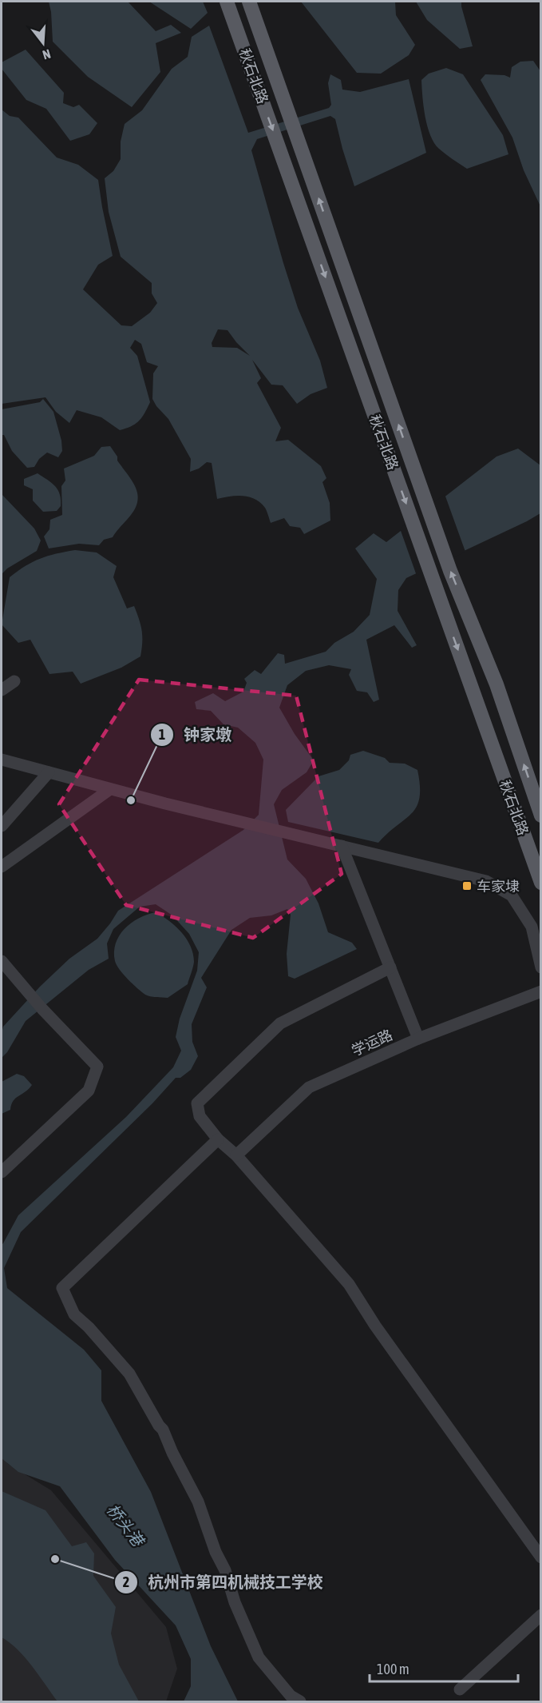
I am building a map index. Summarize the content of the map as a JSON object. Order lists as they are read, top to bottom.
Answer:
{
  "streets": {
    "main road": ["秋石北路"],
    "street": ["学运路"]
  },
  "water": ["桥头港"],
  "places": {
    "other": ["钟家墩", "杭州市第四机械技工学校"],
    "transit": ["车家埭"]
  },
  "scale_bar": "100 m",
  "north": "bottom"
}
